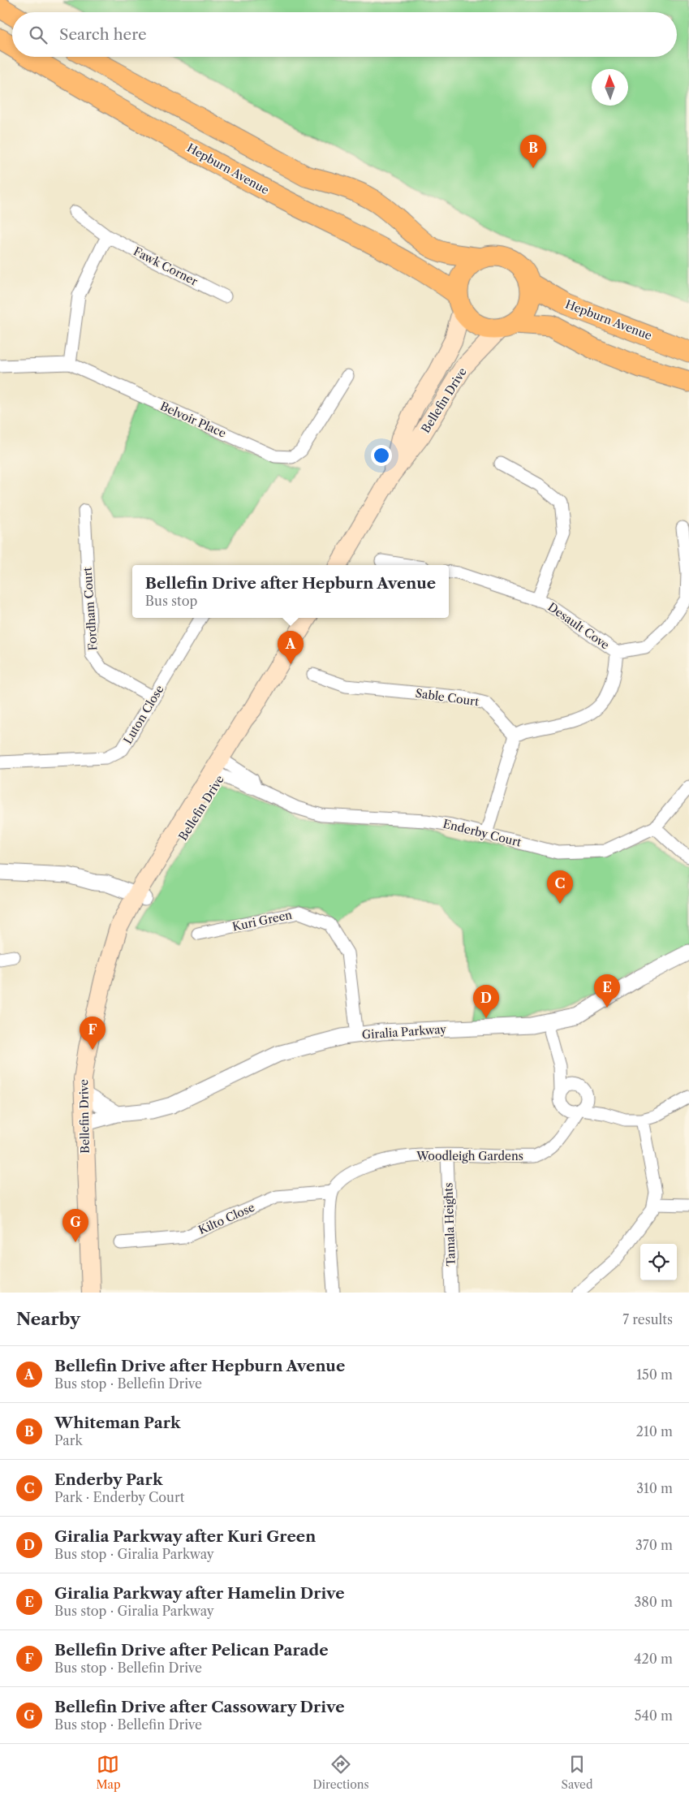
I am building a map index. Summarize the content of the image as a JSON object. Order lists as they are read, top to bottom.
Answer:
{
  "streets": {
    "main road": ["Hepburn Avenue", "Bellefin Drive"],
    "street": [
      "Fawk Corner",
      "Belvoir Place",
      "Fordham Court",
      "Desault Cove",
      "Sable Court",
      "Luton Close",
      "Enderby Court",
      "Kuri Green",
      "Giralia Parkway",
      "Woodleigh Gardens",
      "Kilto Close",
      "Tamala Heights"
    ]
  },
  "crossings": [
    ["Hepburn Avenue", "Bellefin Drive"],
    ["Bellefin Drive", "Enderby Court"],
    ["Bellefin Drive", "Giralia Parkway"],
    ["Fordham Court", "Luton Close"],
    ["Desault Cove", "Sable Court"],
    ["Kuri Green", "Giralia Parkway"],
    ["Woodleigh Gardens", "Kilto Close"],
    ["Woodleigh Gardens", "Tamala Heights"]
  ],
  "north": "top",
  "page": {
    "search": "Search here",
    "pins": [
      "B",
      "A",
      "C",
      "E",
      "D",
      "F",
      "G"
    ],
    "popup": ["Bellefin Drive after Hepburn Avenue", "Bus stop"],
    "heading": ["Nearby", "7 results"],
    "list": [
      {
        "mark": "A",
        "name": "Bellefin Drive after Hepburn Avenue",
        "note": "Bus stop · Bellefin Drive",
        "value": "150 m"
      },
      {
        "mark": "B",
        "name": "Whiteman Park",
        "note": "Park",
        "value": "210 m"
      },
      {
        "mark": "C",
        "name": "Enderby Park",
        "note": "Park · Enderby Court",
        "value": "310 m"
      },
      {
        "mark": "D",
        "name": "Giralia Parkway after Kuri Green",
        "note": "Bus stop · Giralia Parkway",
        "value": "370 m"
      },
      {
        "mark": "E",
        "name": "Giralia Parkway after Hamelin Drive",
        "note": "Bus stop · Giralia Parkway",
        "value": "380 m"
      },
      {
        "mark": "F",
        "name": "Bellefin Drive after Pelican Parade",
        "note": "Bus stop · Bellefin Drive",
        "value": "420 m"
      },
      {
        "mark": "G",
        "name": "Bellefin Drive after Cassowary Drive",
        "note": "Bus stop · Bellefin Drive",
        "value": "540 m"
      }
    ],
    "nav": ["Map", "Directions", "Saved"]
  }
}
